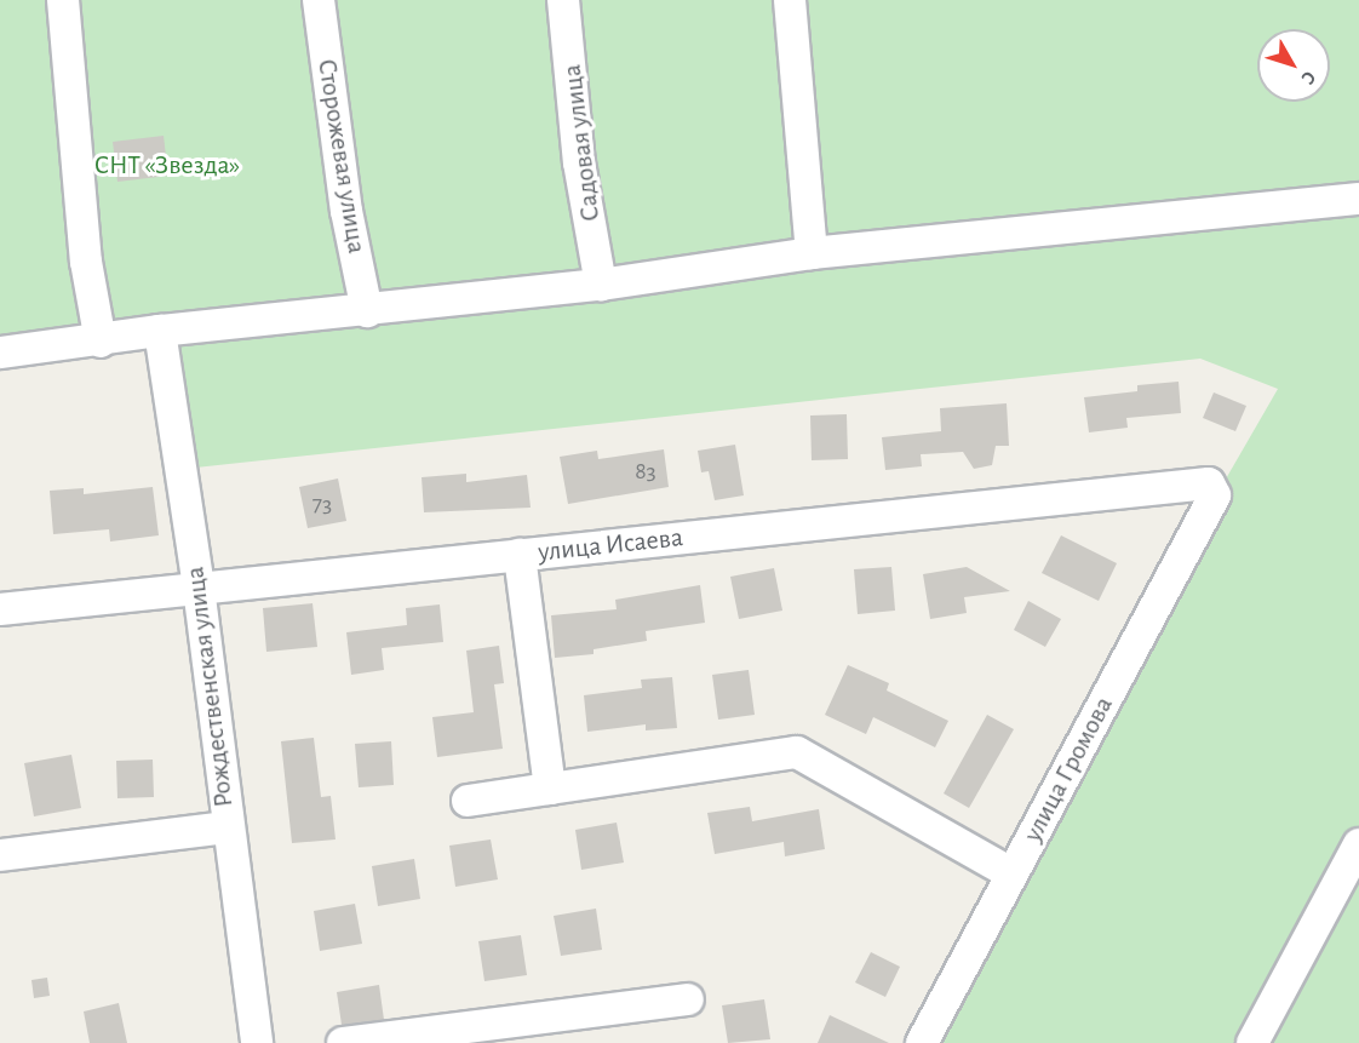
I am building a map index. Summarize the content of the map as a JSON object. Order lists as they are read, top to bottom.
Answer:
{
  "streets": {
    "street": [
      "Садовая улица",
      "Сторожевая улица",
      "улица Исаева",
      "Рождественская улица",
      "улица Громова"
    ]
  },
  "crossings": [
    ["улица Исаева", "Рождественская улица"],
    ["улица Исаева", "улица Громова"]
  ],
  "parks": ["СНТ «Звезда»"],
  "house_numbers": ["83", "73"],
  "north": "bottom right"
}
